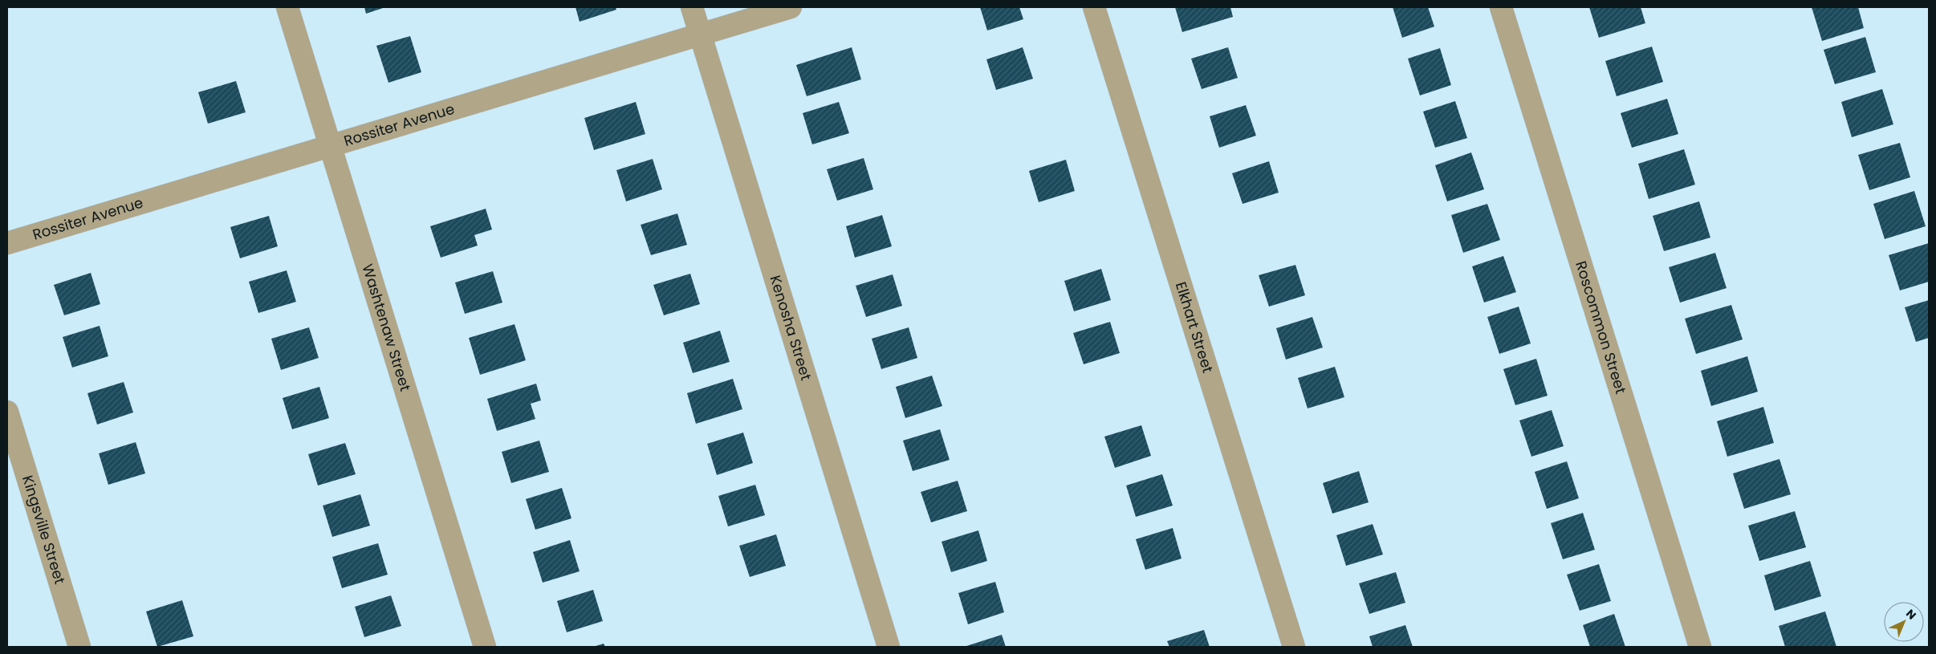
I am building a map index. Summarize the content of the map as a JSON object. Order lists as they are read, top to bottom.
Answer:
{
  "streets": {
    "street": [
      "Rossiter Avenue",
      "Washtenaw Street",
      "Kenosha Street",
      "Elkhart Street",
      "Roscommon Street",
      "Kingsville Street"
    ]
  },
  "crossings": [
    ["Rossiter Avenue", "Washtenaw Street"],
    ["Rossiter Avenue", "Kenosha Street"]
  ],
  "north": "top right"
}
